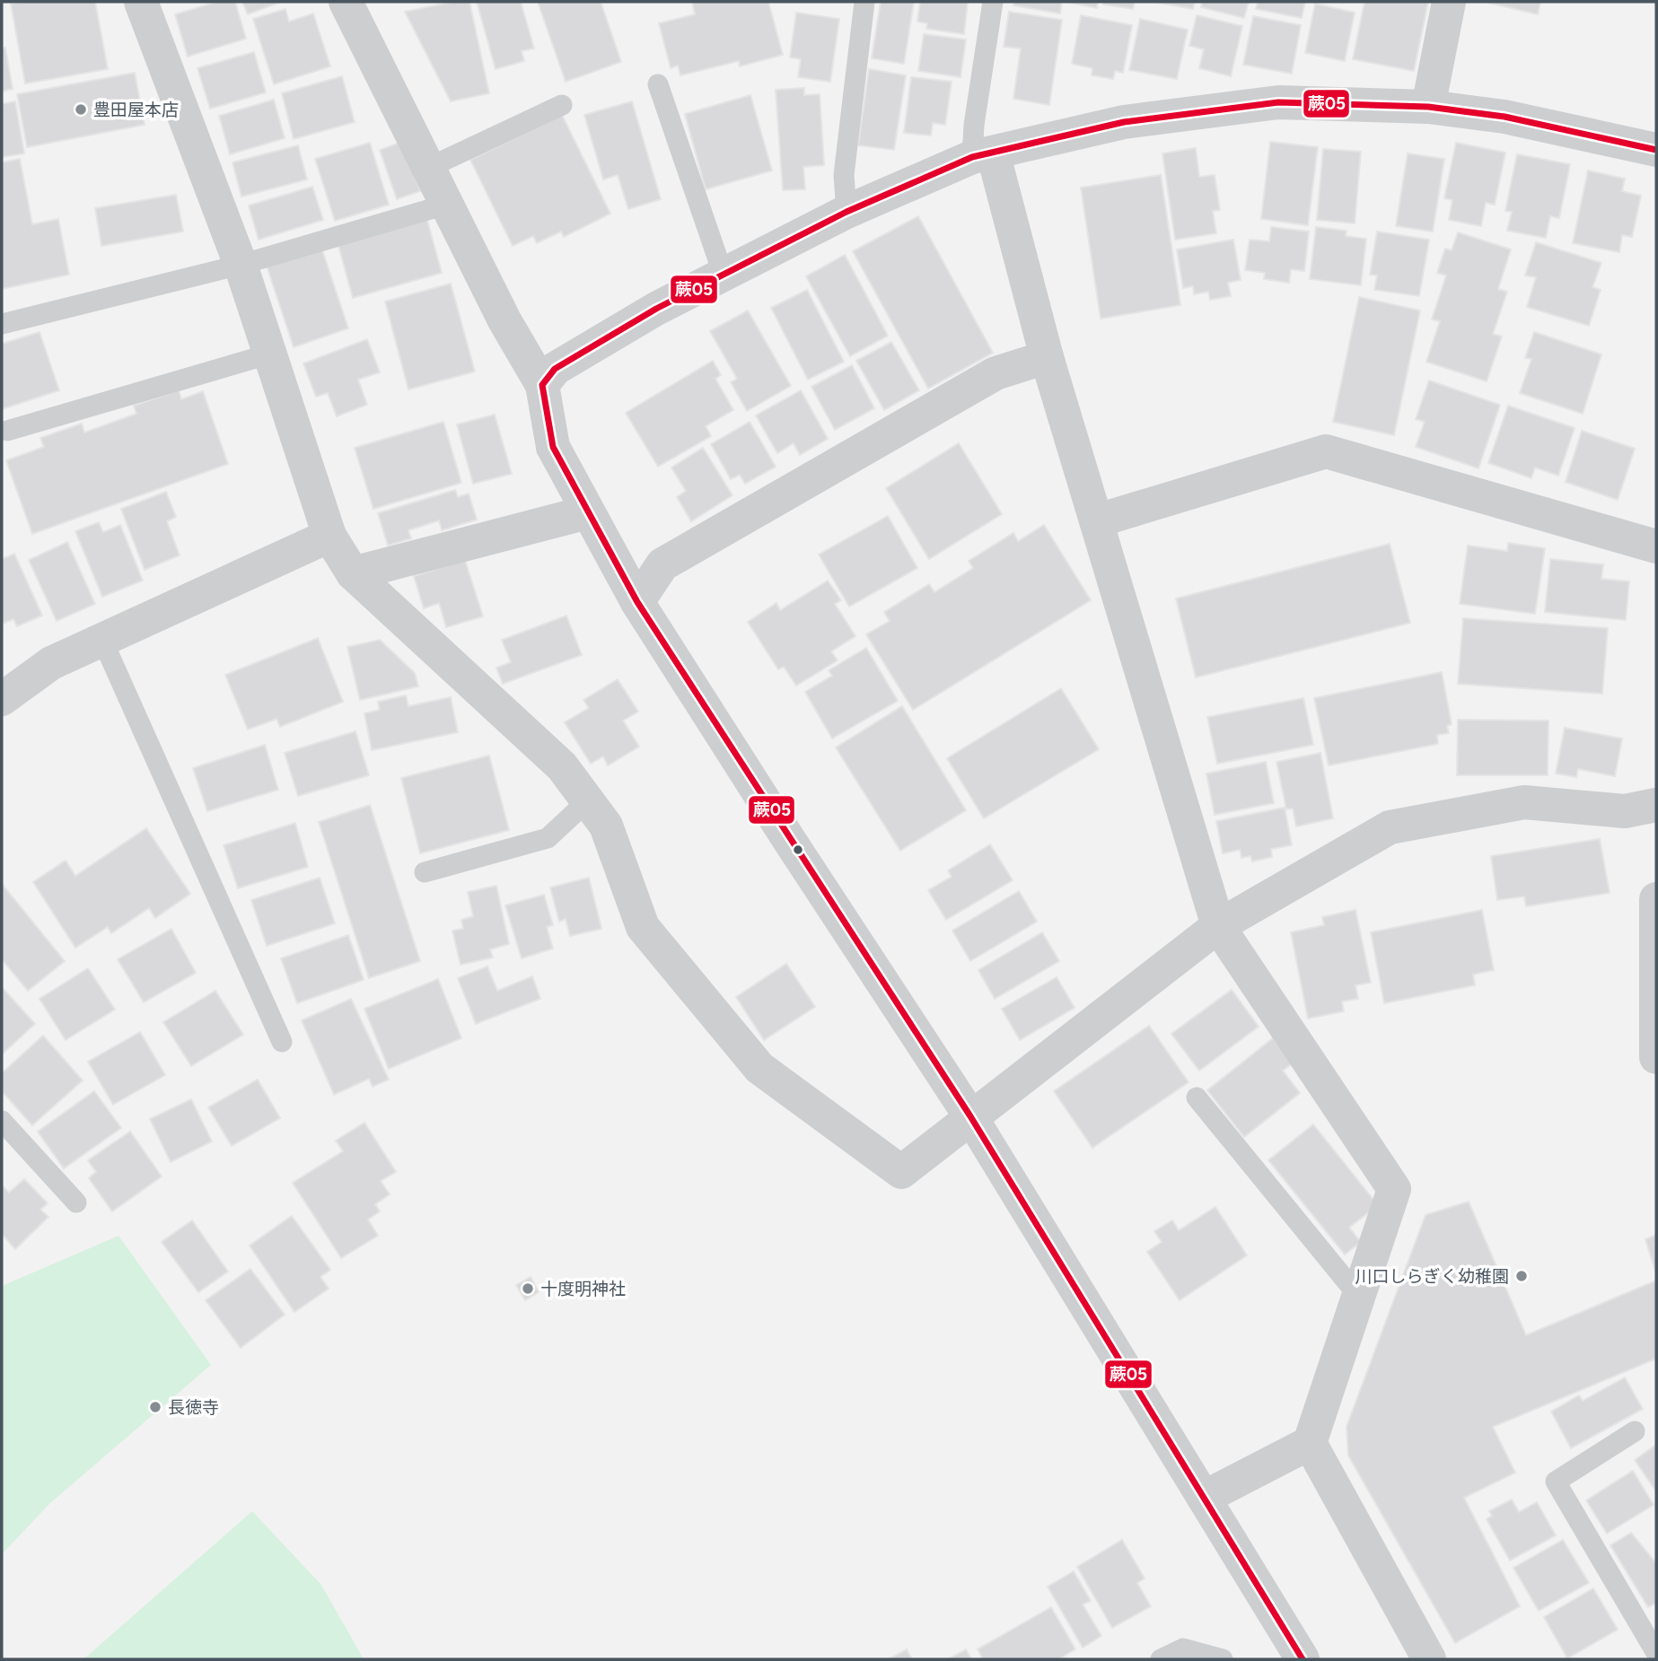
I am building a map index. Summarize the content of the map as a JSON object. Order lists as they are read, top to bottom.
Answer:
{
  "places": [
    "豊田屋本店",
    "川口しらぎく幼稚園",
    "十度明神社",
    "長徳寺"
  ],
  "lines": ["transit line 蕨05"]
}
